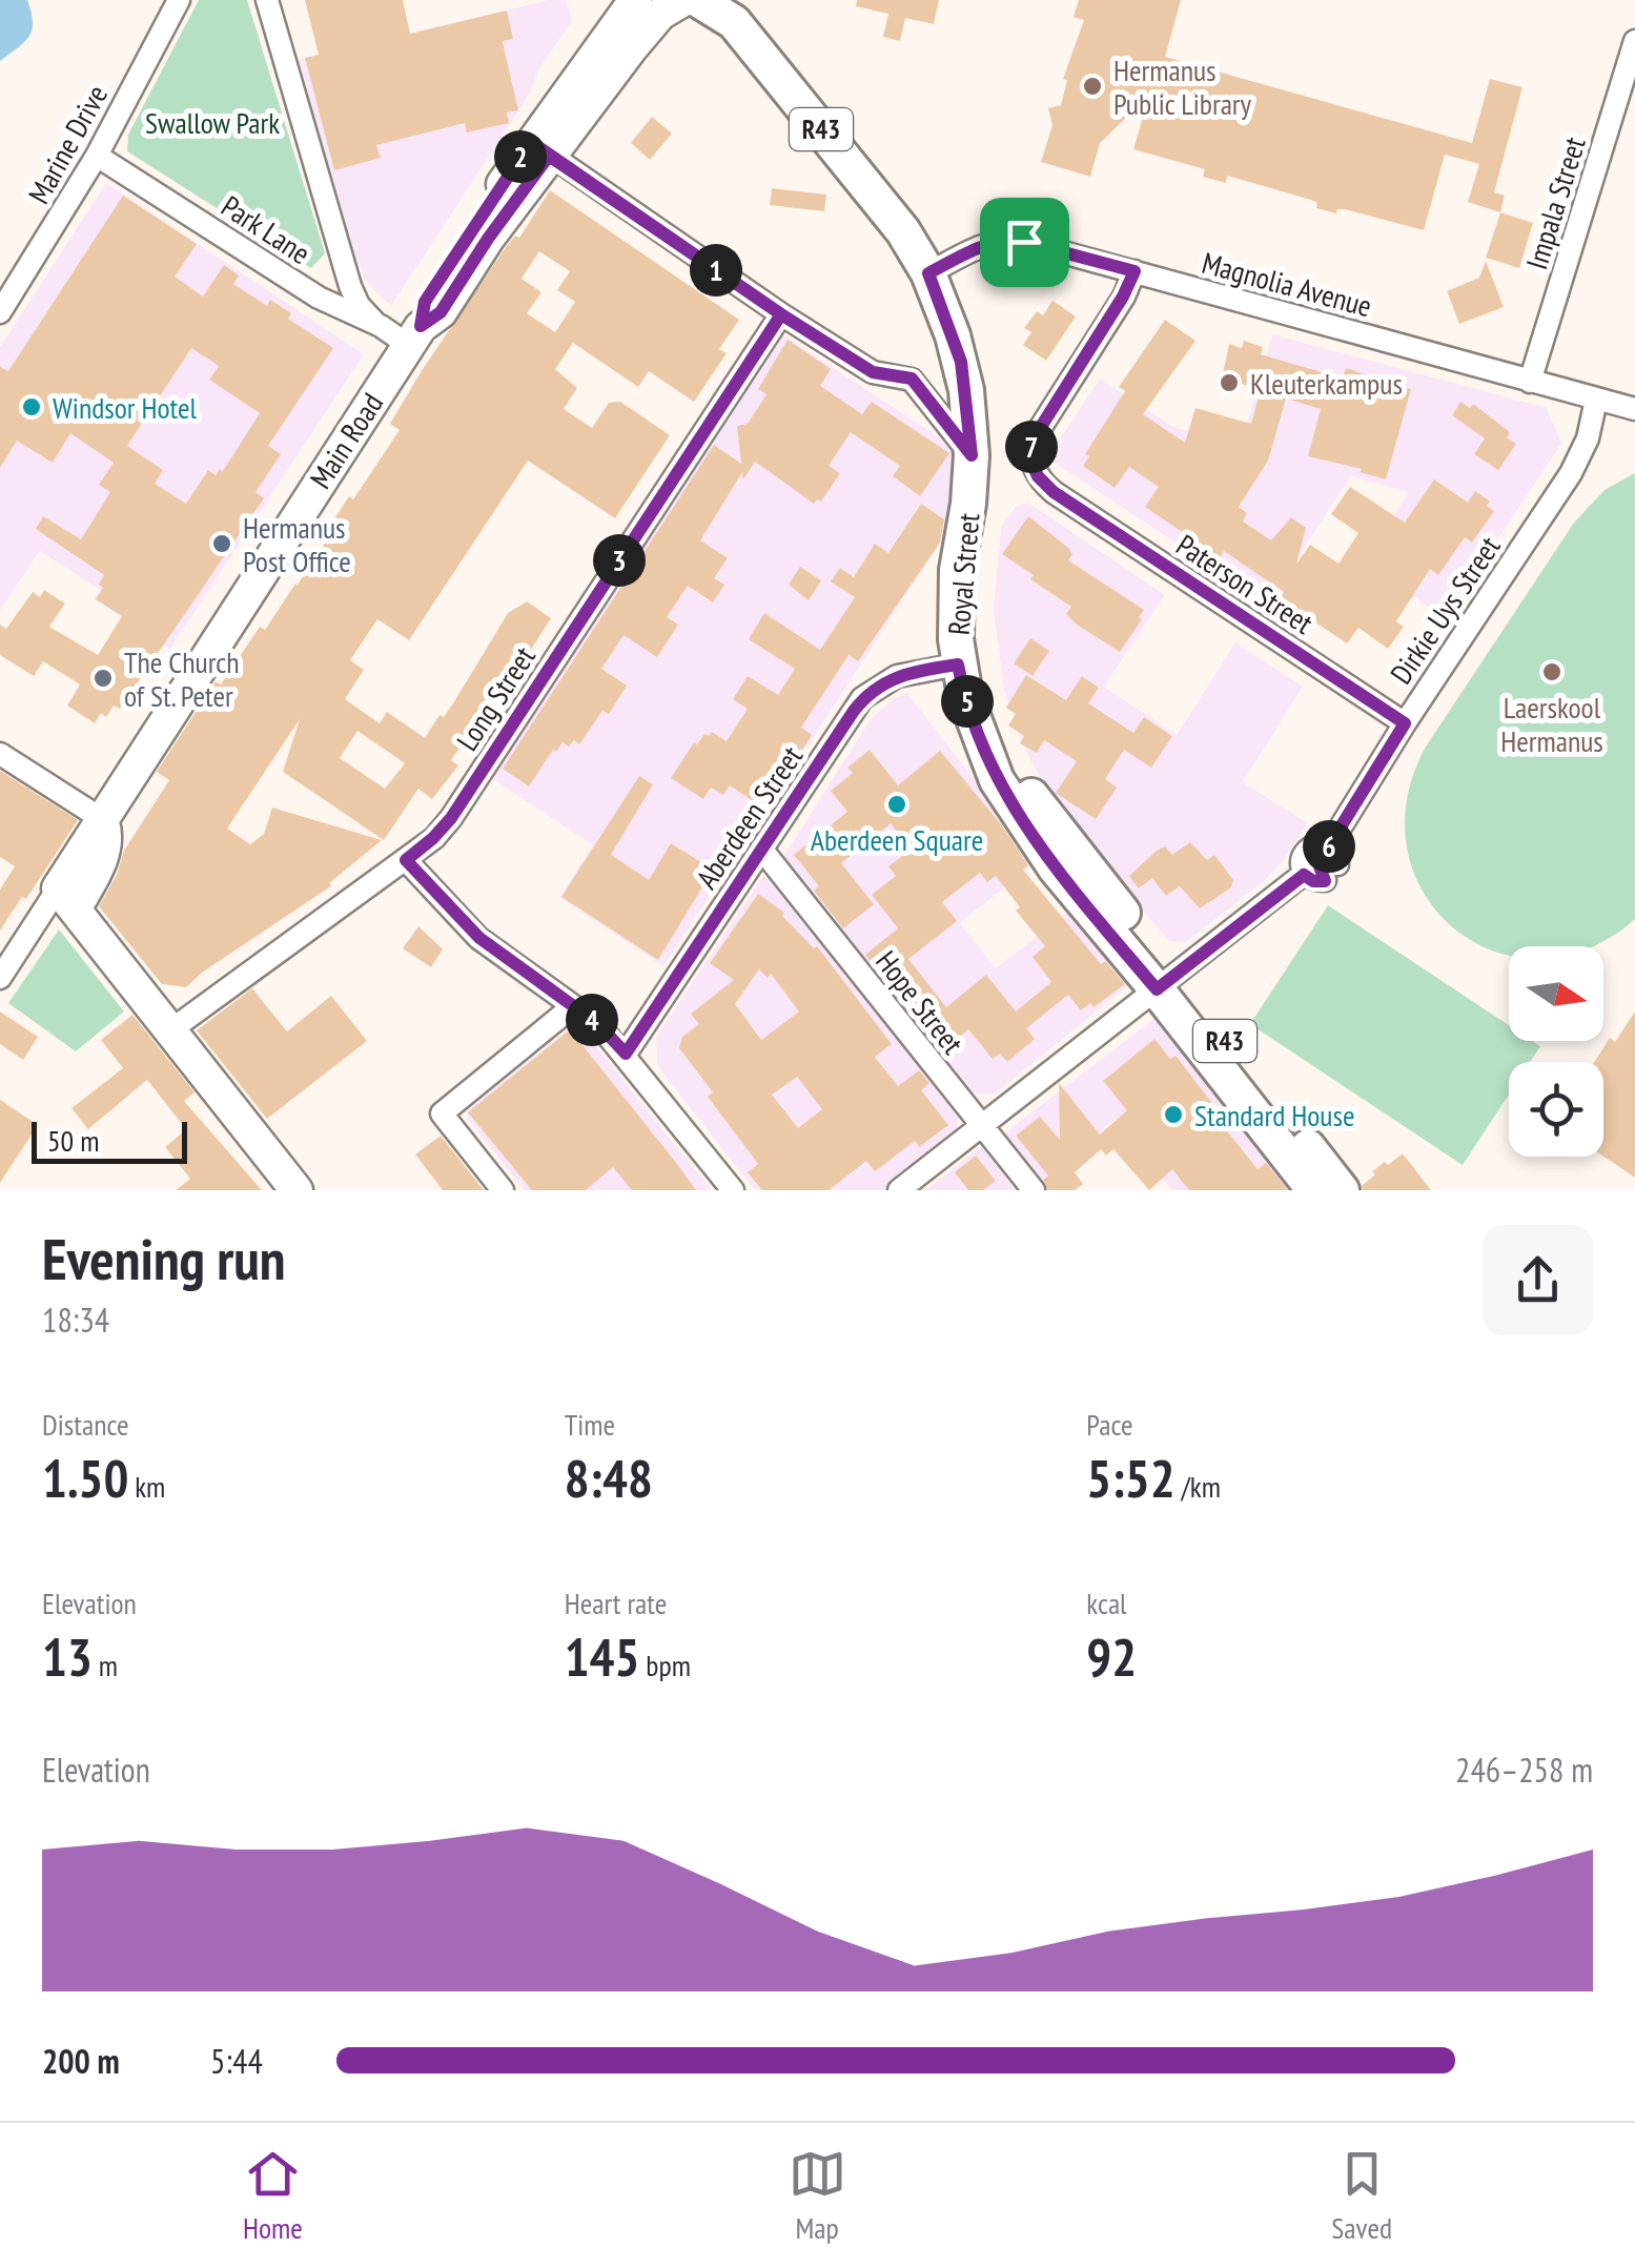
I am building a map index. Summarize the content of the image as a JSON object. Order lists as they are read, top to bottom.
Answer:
{
  "streets": {
    "main road": ["R43", "Main Road", "Royal Street"],
    "street": [
      "Marine Drive",
      "Impala Street",
      "Park Lane",
      "Magnolia Avenue",
      "Paterson Street",
      "Dirkie Uys Street",
      "Long Street",
      "Aberdeen Street",
      "Hope Street"
    ]
  },
  "crossings": [
    ["Marine Drive", "Park Lane"],
    ["Impala Street", "Magnolia Avenue"],
    ["Park Lane", "Main Road"],
    ["Magnolia Avenue", "Royal Street"],
    ["Magnolia Avenue", "Paterson Street"],
    ["Magnolia Avenue", "Dirkie Uys Street"],
    ["Royal Street", "Dirkie Uys Street"],
    ["Royal Street", "Aberdeen Street"],
    ["Paterson Street", "Dirkie Uys Street"],
    ["Dirkie Uys Street", "Hope Street"],
    ["Aberdeen Street", "Hope Street"]
  ],
  "parks": ["Swallow Park"],
  "places": [
    "Hermanus Public Library",
    "Kleuterkampus",
    "Windsor Hotel",
    "Hermanus Post Office",
    "Laerskool Hermanus",
    "The Church of St. Peter",
    "Aberdeen Square",
    "Standard House"
  ],
  "scale_bar": "50 m",
  "north": "right",
  "page": {
    "pins": [
      "2",
      "1",
      "7",
      "3",
      "5",
      "6",
      "4"
    ],
    "scale": "50 m",
    "heading": ["Evening run", "18:34"],
    "stats": [
      ["Distance", "1.50 km"],
      ["Time", "8:48"],
      ["Pace", "5:52 /km"],
      ["Elevation", "13 m"],
      ["Heart rate", "145 bpm"],
      ["kcal", "92"]
    ],
    "chart": ["Elevation", "246–258 m"],
    "list": [
      {
        "name": "200 m",
        "note": "5:44"
      }
    ],
    "tabs": ["Home", "Map", "Saved"]
  }
}
